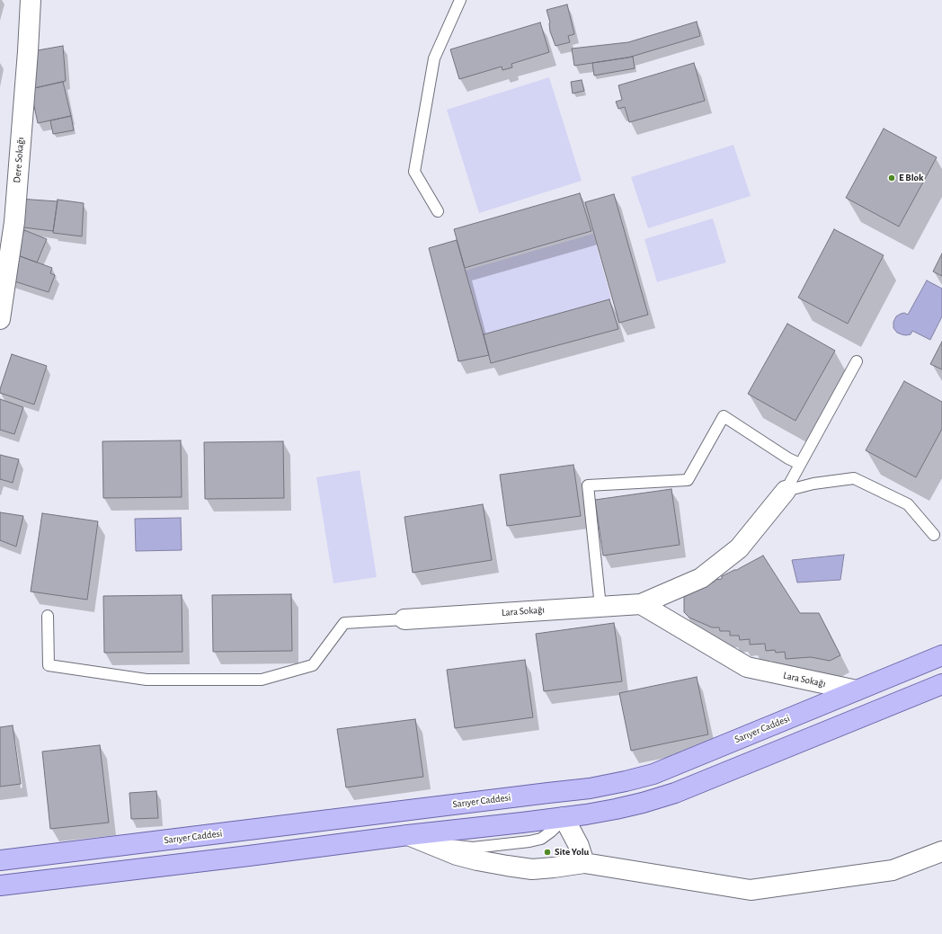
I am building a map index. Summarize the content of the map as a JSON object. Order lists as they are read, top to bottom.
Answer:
{
  "streets": {
    "main road": ["Sarıyer Caddesi"],
    "street": ["Dere Sokağı", "Lara Sokağı"]
  },
  "crossings": [
    ["Lara Sokağı", "Sarıyer Caddesi"]
  ],
  "places": ["E Blok", "Site Yolu"]
}
